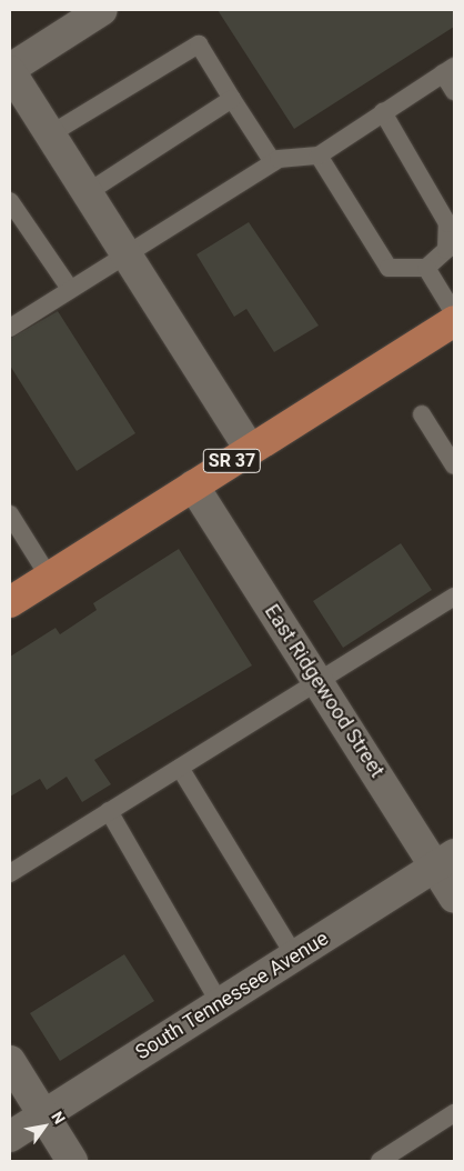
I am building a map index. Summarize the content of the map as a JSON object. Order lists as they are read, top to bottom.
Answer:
{
  "streets": {
    "main road": ["SR 37"],
    "street": ["East Ridgewood Street", "South Tennessee Avenue"]
  },
  "crossings": [
    ["SR 37", "East Ridgewood Street"],
    ["East Ridgewood Street", "South Tennessee Avenue"]
  ],
  "north": "top right"
}
